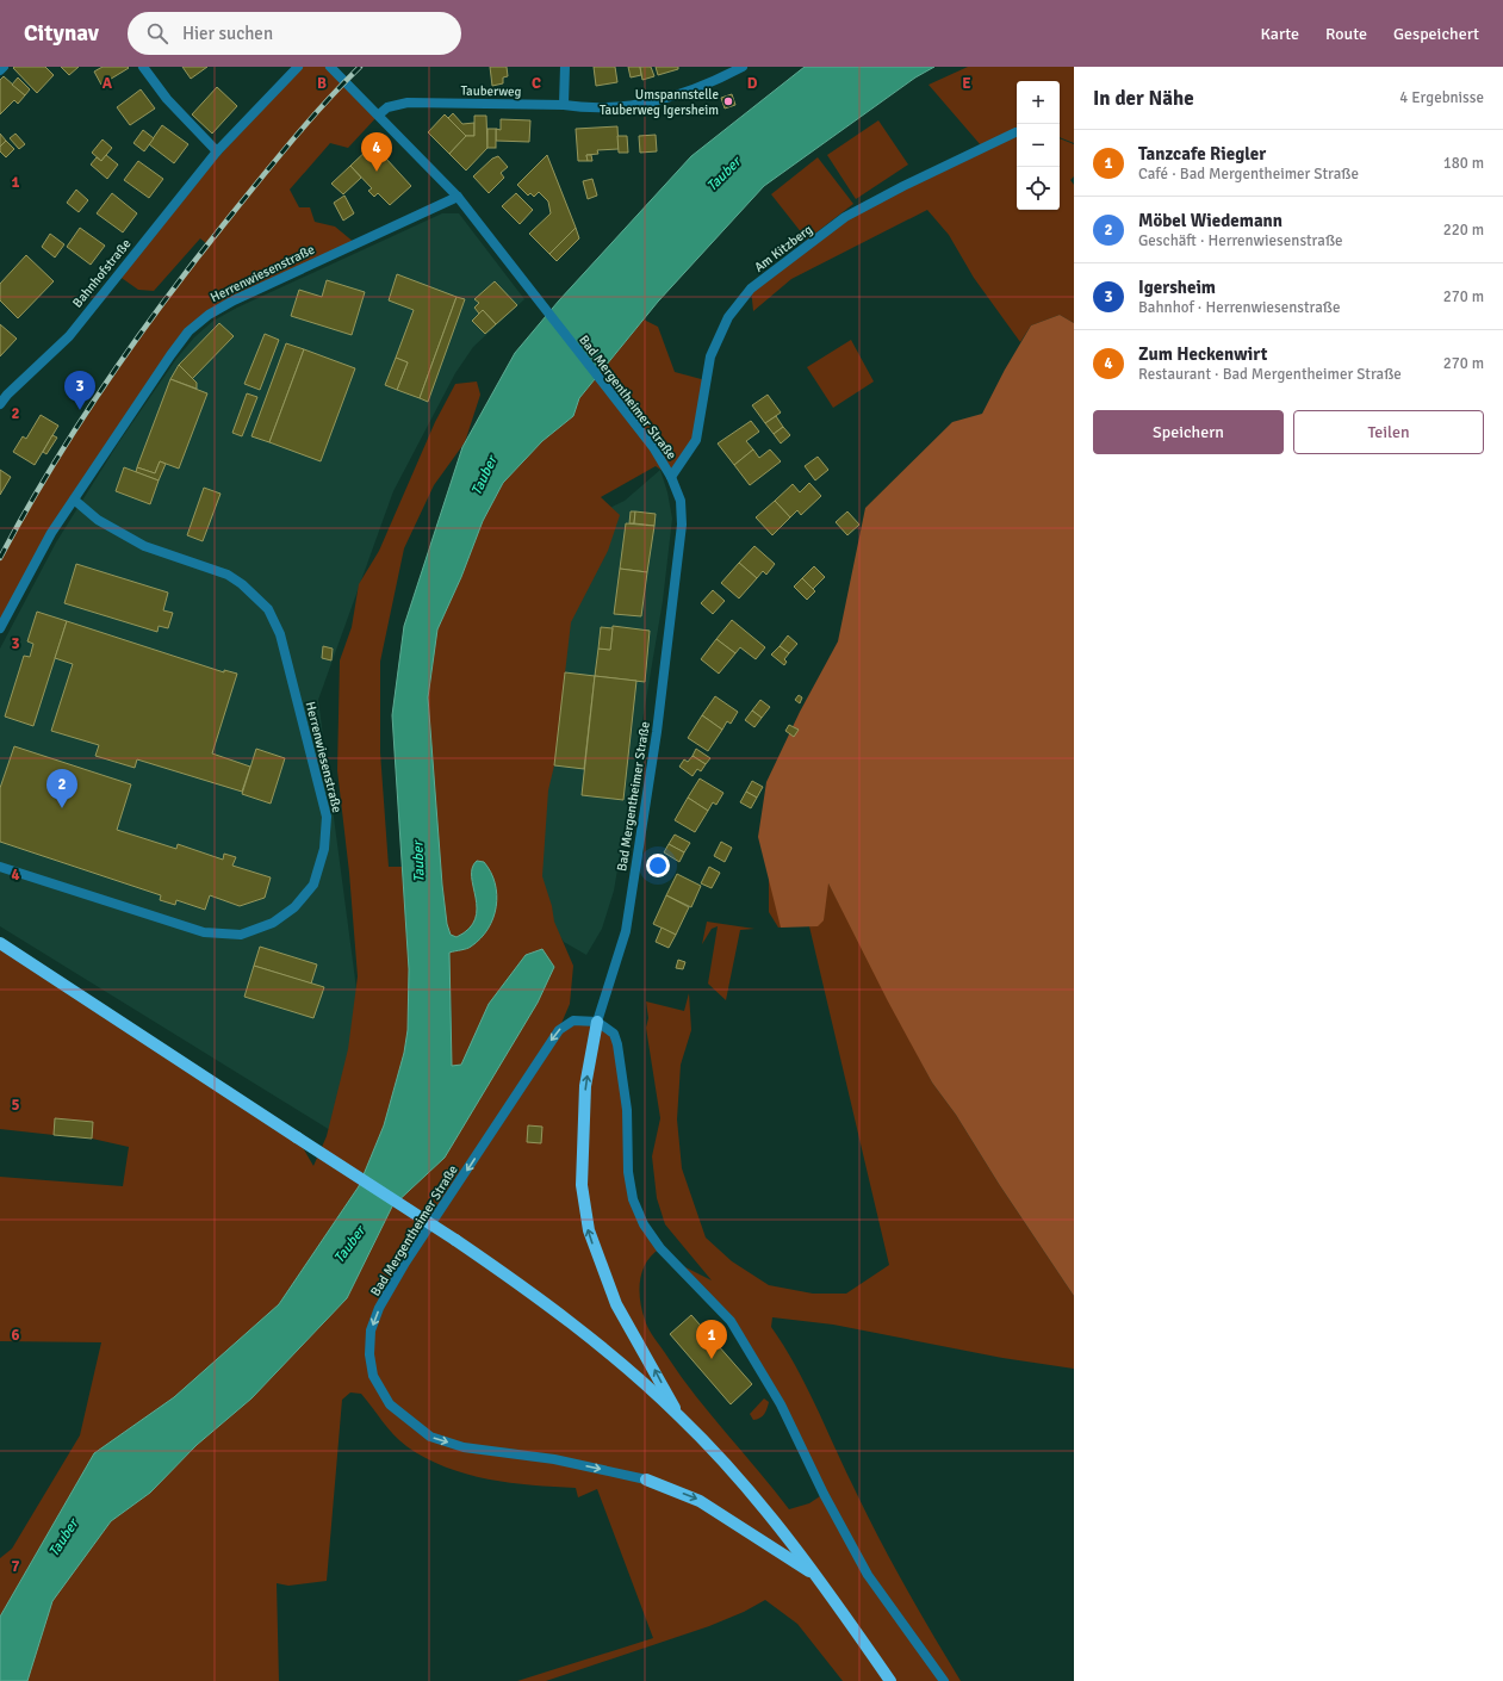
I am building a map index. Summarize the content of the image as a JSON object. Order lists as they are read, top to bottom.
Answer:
{
  "streets": {
    "street": [
      "Tauberweg",
      "Am Kitzberg",
      "Bahnhofstraße",
      "Herrenwiesenstraße",
      "Bad Mergentheimer Straße"
    ]
  },
  "crossings": [
    ["Tauberweg", "Bad Mergentheimer Straße"],
    ["Am Kitzberg", "Bad Mergentheimer Straße"],
    ["Herrenwiesenstraße", "Bad Mergentheimer Straße"]
  ],
  "water": ["Tauber"],
  "places": ["Umspannstelle Tauberweg Igersheim"],
  "page": {
    "header": "Citynav",
    "search": "Hier suchen",
    "nav": ["Karte", "Route", "Gespeichert"],
    "heading": ["In der Nähe", "4 Ergebnisse"],
    "map_buttons": ["+", "−"],
    "list": [
      {
        "mark": "1",
        "name": "Tanzcafe Riegler",
        "note": "Café · Bad Mergentheimer Straße",
        "value": "180 m"
      },
      {
        "mark": "2",
        "name": "Möbel Wiedemann",
        "note": "Geschäft · Herrenwiesenstraße",
        "value": "220 m"
      },
      {
        "mark": "3",
        "name": "Igersheim",
        "note": "Bahnhof · Herrenwiesenstraße",
        "value": "270 m"
      },
      {
        "mark": "4",
        "name": "Zum Heckenwirt",
        "note": "Restaurant · Bad Mergentheimer Straße",
        "value": "270 m"
      }
    ],
    "pins": [
      "4",
      "3",
      "2",
      "1"
    ],
    "buttons": ["Speichern", "Teilen"]
  },
  "grid": {
    "columns": [
      "A",
      "B",
      "C",
      "D",
      "E"
    ],
    "rows": [
      "1",
      "2",
      "3",
      "4",
      "5",
      "6",
      "7"
    ]
  }
}
